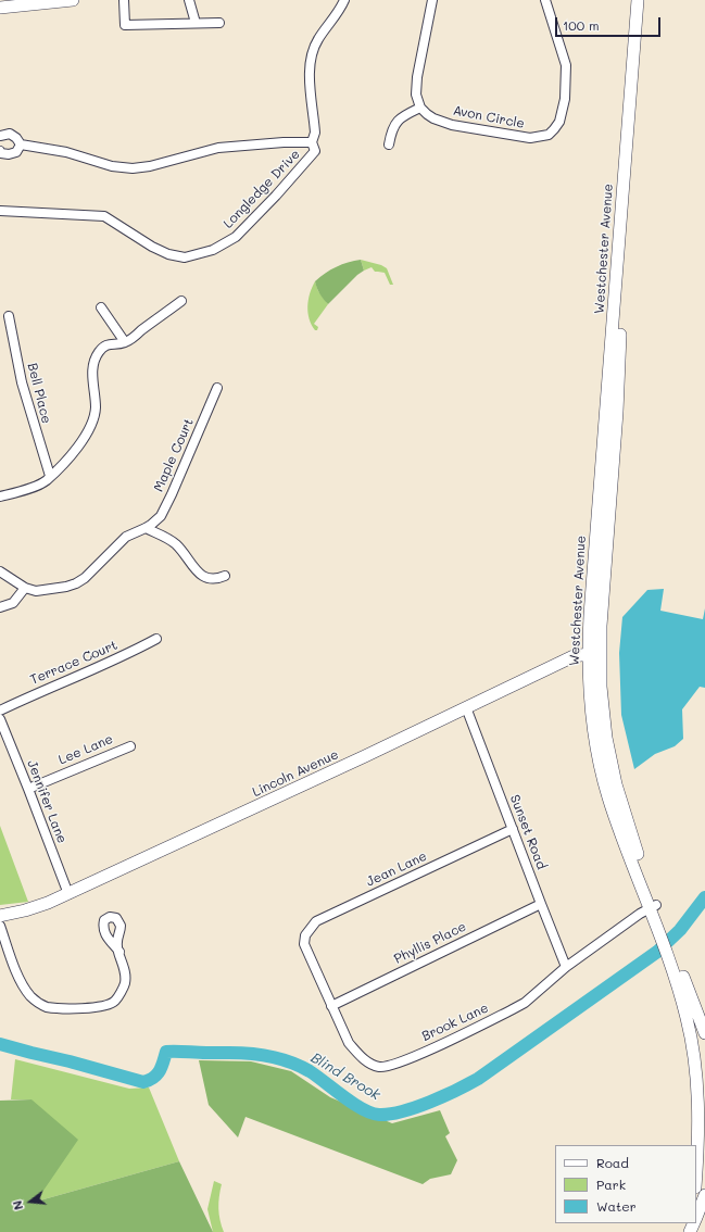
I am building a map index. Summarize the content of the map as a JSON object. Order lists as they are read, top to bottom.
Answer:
{
  "streets": {
    "main road": ["Westchester Avenue", "Lincoln Avenue"],
    "street": [
      "Avon Circle",
      "Longledge Drive",
      "Bell Place",
      "Maple Court",
      "Terrace Court",
      "Lee Lane",
      "Jennifer Lane",
      "Sunset Road",
      "Jean Lane",
      "Phyllis Place",
      "Brook Lane"
    ]
  },
  "crossings": [
    ["Westchester Avenue", "Lincoln Avenue"],
    ["Westchester Avenue", "Brook Lane"],
    ["Lee Lane", "Jennifer Lane"],
    ["Lincoln Avenue", "Jennifer Lane"],
    ["Lincoln Avenue", "Sunset Road"],
    ["Sunset Road", "Jean Lane"],
    ["Sunset Road", "Phyllis Place"],
    ["Sunset Road", "Brook Lane"],
    ["Jean Lane", "Brook Lane"],
    ["Phyllis Place", "Brook Lane"]
  ],
  "water": ["Blind Brook"],
  "legend": ["Road", "Park", "Water"],
  "scale_bar": "100 m",
  "north": "left"
}
